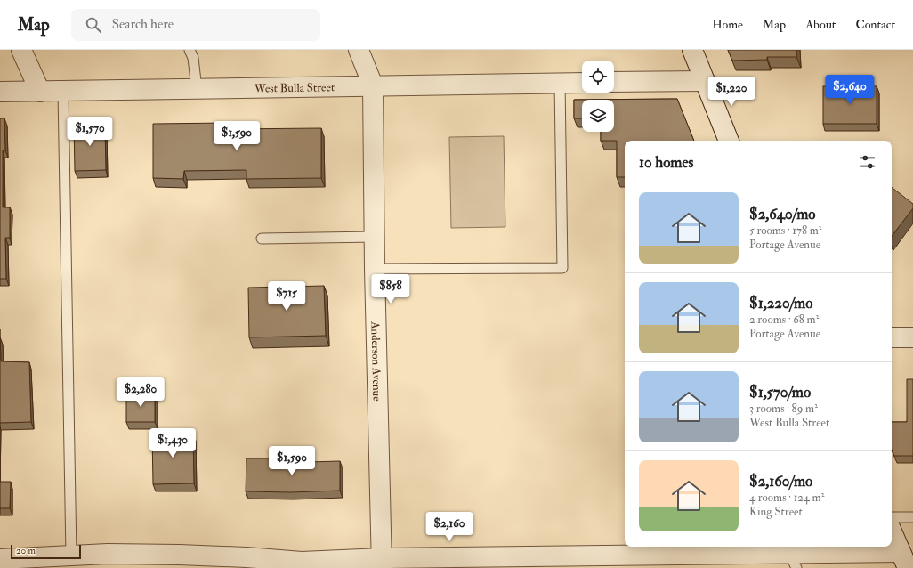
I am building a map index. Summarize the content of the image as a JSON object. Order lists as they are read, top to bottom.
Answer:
{
  "streets": {
    "street": ["West Bulla Street", "Anderson Avenue"]
  },
  "crossings": [
    ["West Bulla Street", "Anderson Avenue"]
  ],
  "scale_bar": "20 m",
  "page": {
    "header": "Map",
    "search": "Search here",
    "nav": [
      "Home",
      "Map",
      "About",
      "Contact"
    ],
    "price": [
      "$2,640",
      "$1,220",
      "$1,570",
      "$1,590",
      "$858",
      "$715",
      "$2,280",
      "$1,430",
      "$1,590",
      "$2,160"
    ],
    "heading": "10 homes",
    "list": [
      {
        "name": "$2,640/mo",
        "note": "5 rooms · 178 m² · Portage Avenue"
      },
      {
        "name": "$1,220/mo",
        "note": "2 rooms · 68 m² · Portage Avenue"
      },
      {
        "name": "$1,570/mo",
        "note": "3 rooms · 89 m² · West Bulla Street"
      },
      {
        "name": "$2,160/mo",
        "note": "4 rooms · 124 m² · King Street"
      }
    ],
    "scale": "20 m"
  }
}
